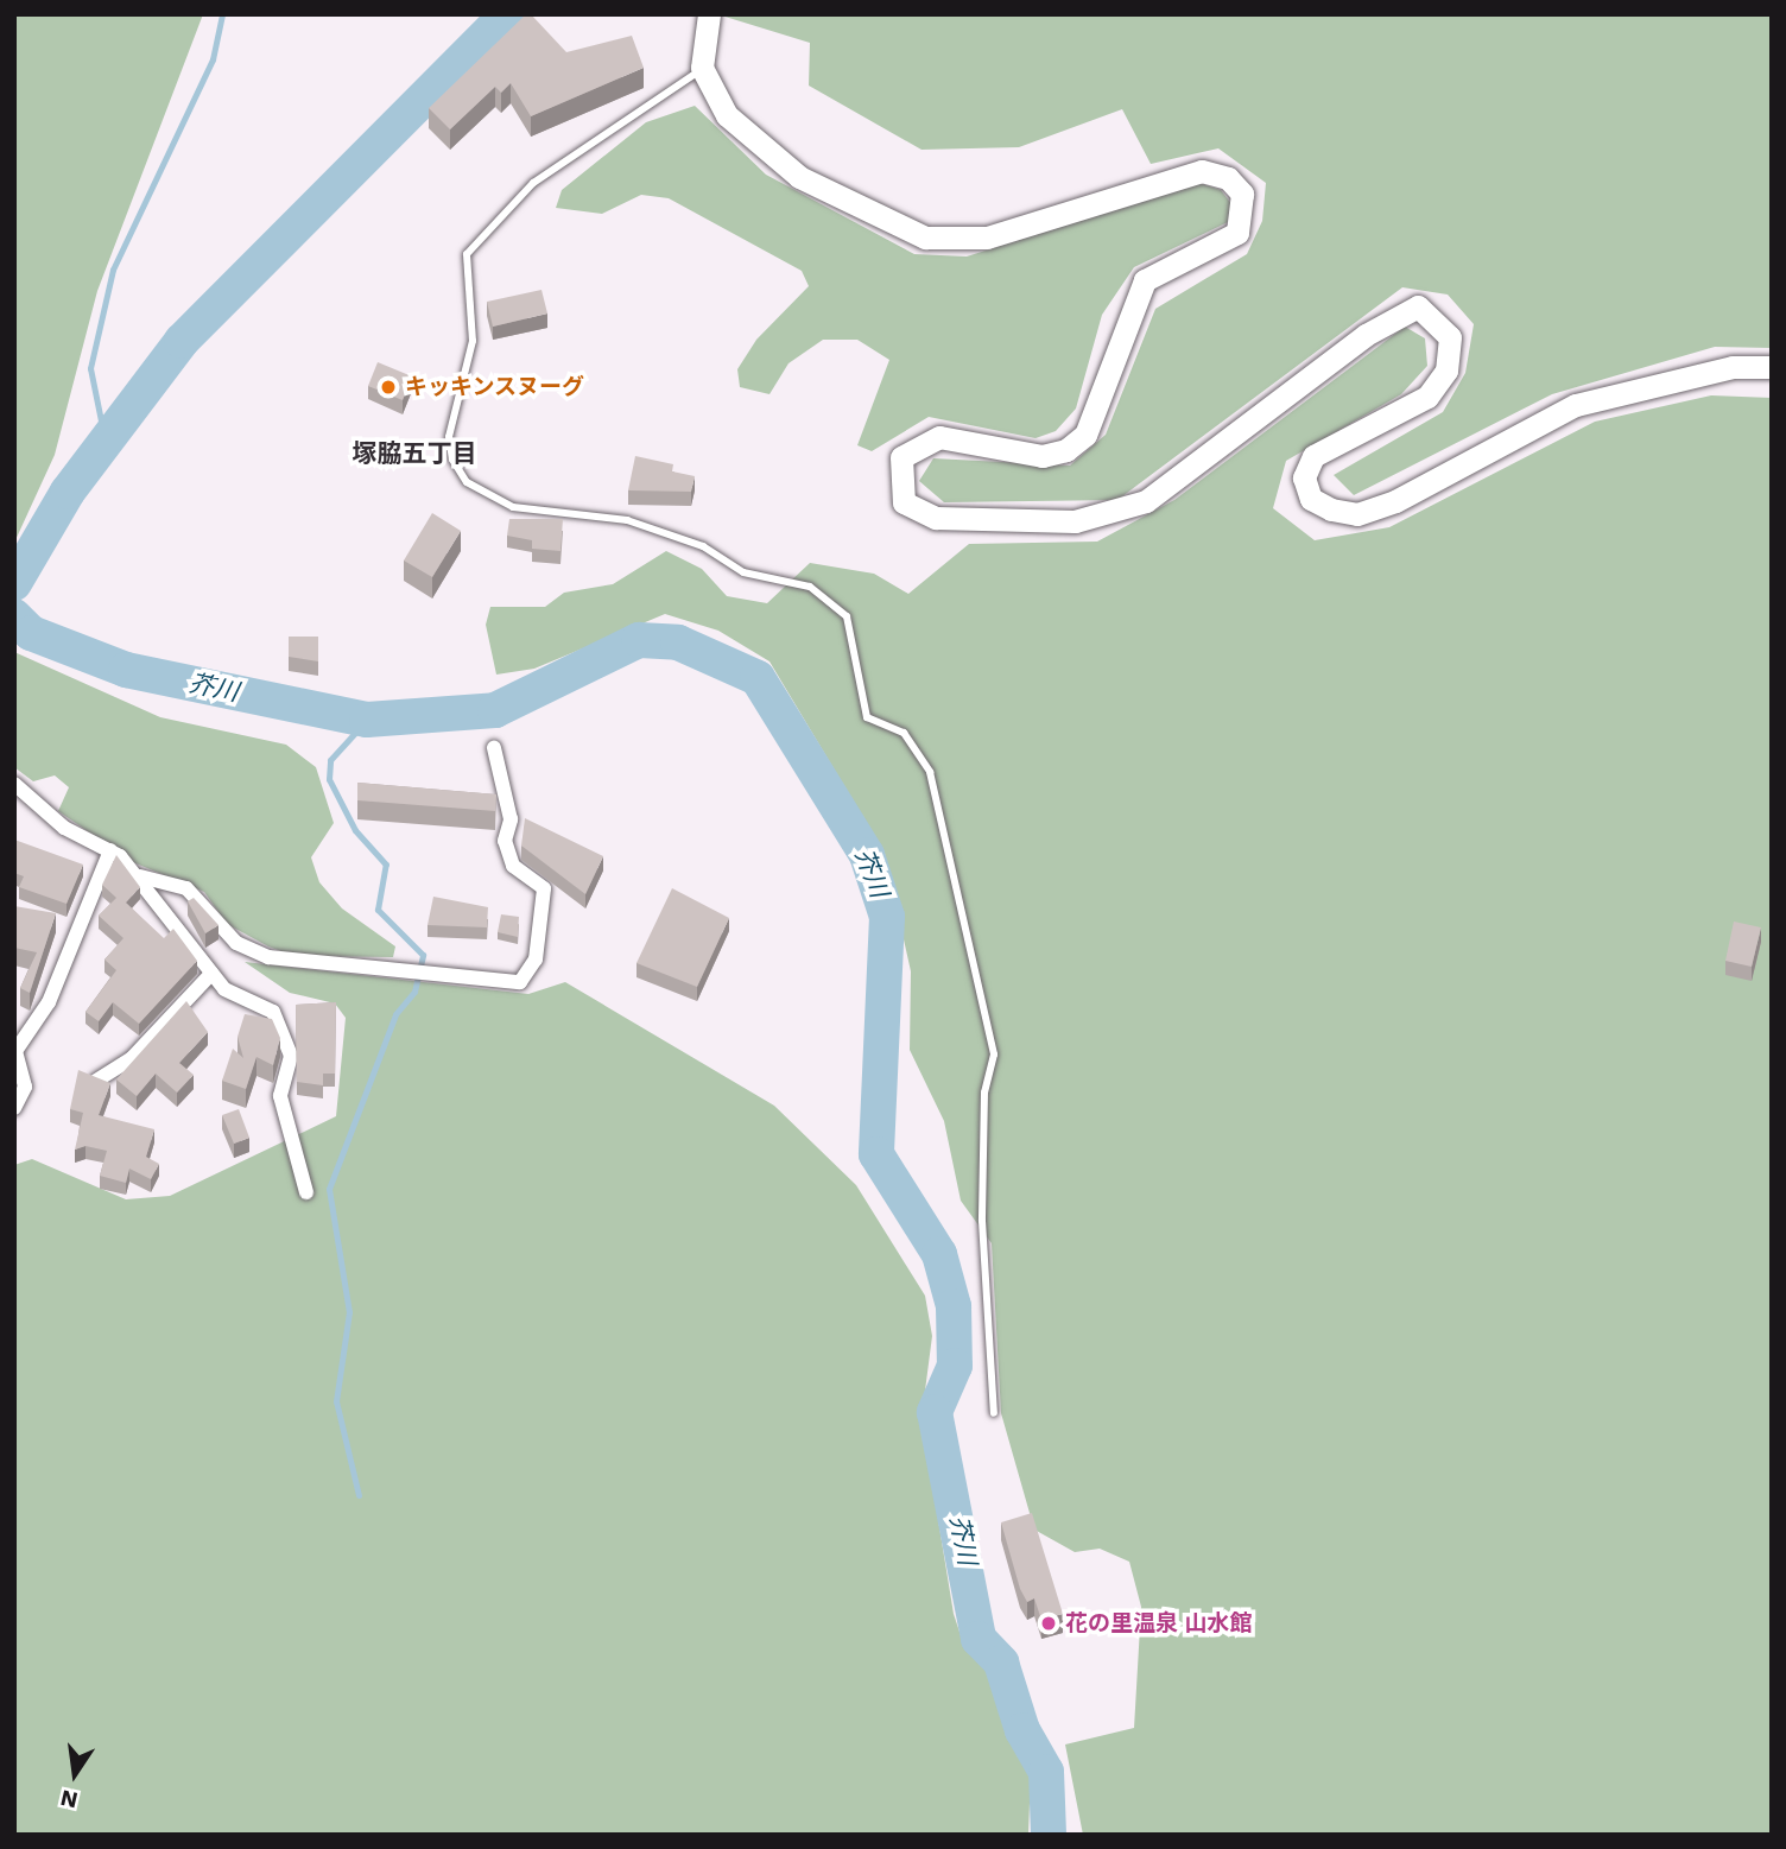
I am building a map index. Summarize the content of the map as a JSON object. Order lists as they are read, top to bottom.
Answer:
{
  "districts": ["塚脇五丁目"],
  "water": ["芥川"],
  "places": ["キッキンスヌーグ", "花の里温泉 山水館"],
  "north": "bottom"
}
